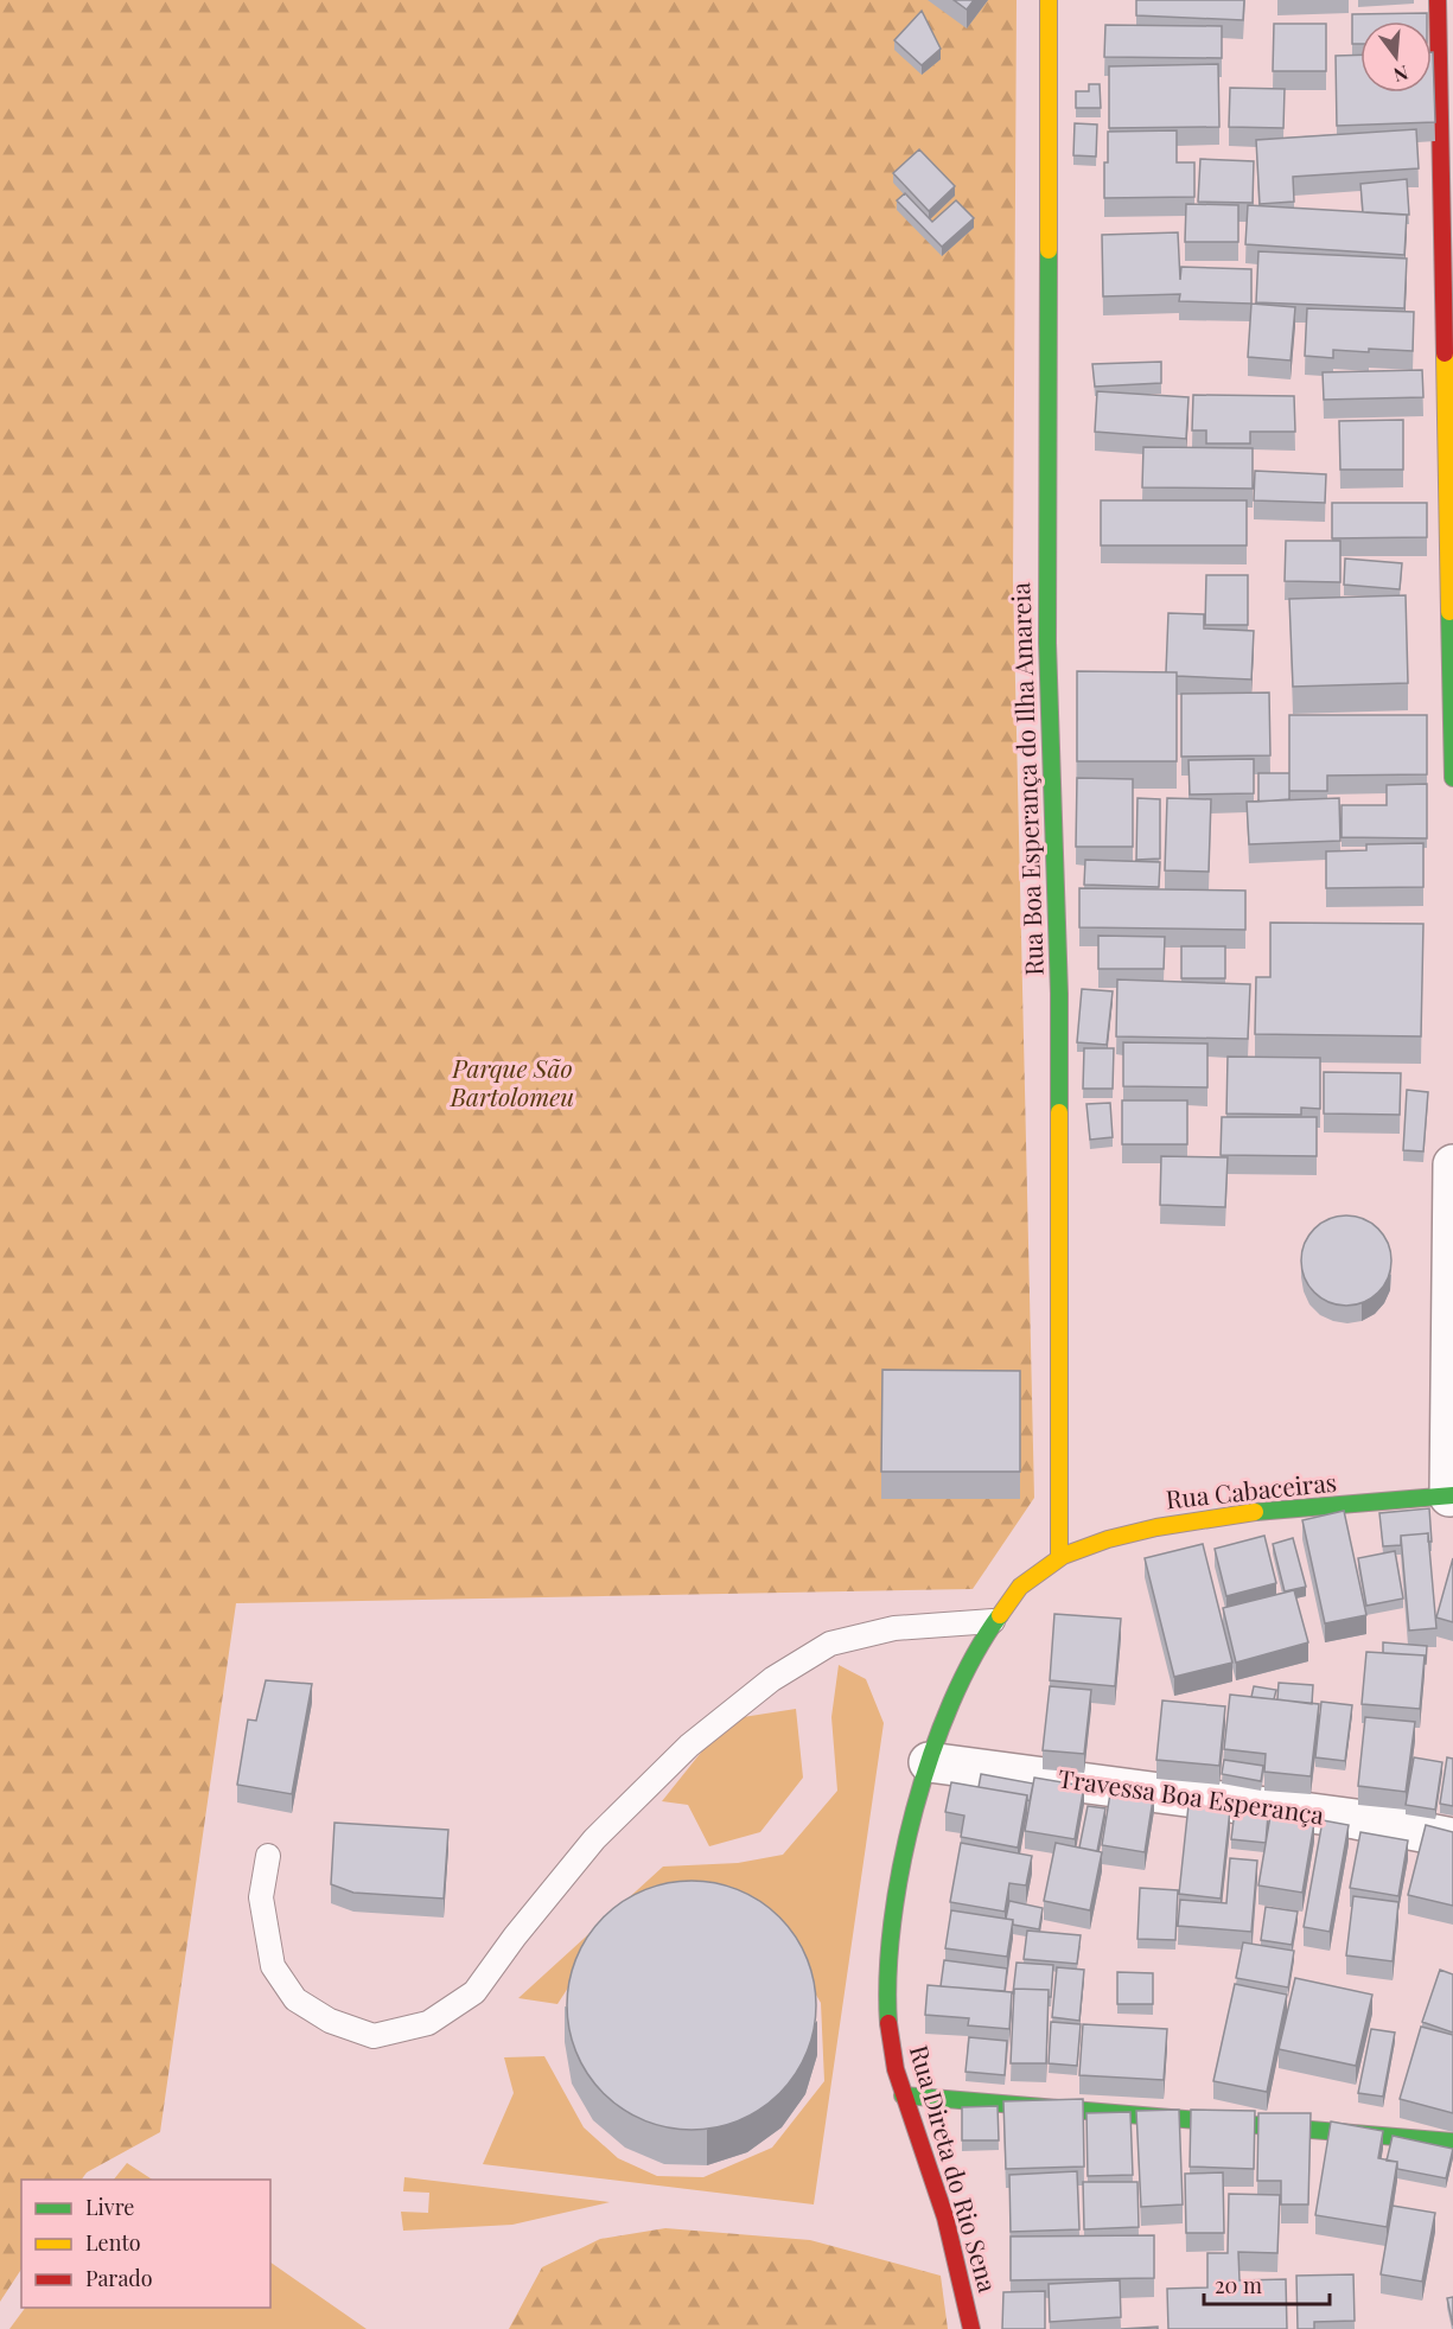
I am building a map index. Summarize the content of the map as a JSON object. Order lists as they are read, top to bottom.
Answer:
{
  "streets": {
    "street": [
      "Rua Boa Esperança do Ilha Amareia",
      "Rua Cabaceiras",
      "Travessa Boa Esperança",
      "Rua Direta do Rio Sena"
    ]
  },
  "crossings": [
    ["Rua Boa Esperança do Ilha Amareia", "Rua Cabaceiras"],
    ["Rua Boa Esperança do Ilha Amareia", "Rua Direta do Rio Sena"],
    ["Rua Cabaceiras", "Rua Direta do Rio Sena"],
    ["Travessa Boa Esperança", "Rua Direta do Rio Sena"]
  ],
  "parks": ["Parque São Bartolomeu"],
  "legend": ["Livre", "Lento", "Parado"],
  "scale_bar": "20 m",
  "north": "bottom"
}
